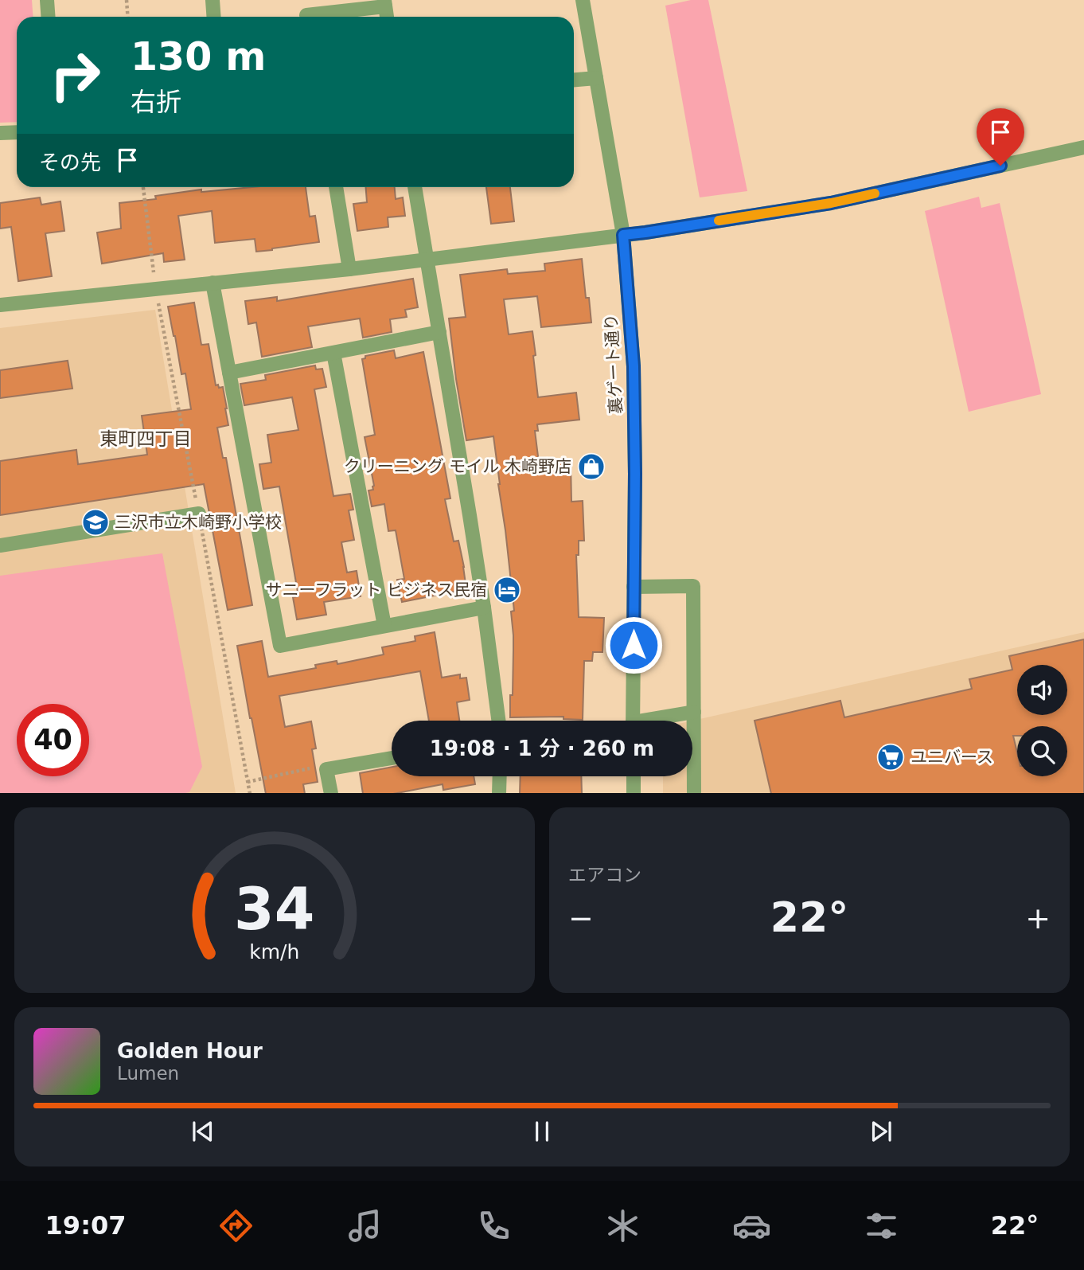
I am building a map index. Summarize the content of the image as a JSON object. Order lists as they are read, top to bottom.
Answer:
{
  "streets": {
    "street": ["裏ゲート通り"]
  },
  "districts": ["東町四丁目"],
  "places": {
    "shop": ["クリーニング モイル 木崎野店"],
    "school or university": ["三沢市立木崎野小学校"],
    "hotel": ["サニーフラット ビジネス民宿"],
    "supermarket": ["ユニバース"]
  },
  "page": {
    "turn": ["130 m", "右折"],
    "then": "その先",
    "limit": "40",
    "trip": "19:08 · 1 分 · 260 m",
    "tile": "エアコン",
    "heat": ["−", "22°", "+"],
    "song": ["Golden Hour", "Lumen"],
    "tabs": ["19:07", "22°"],
    "gauge": ["34", "km/h"]
  }
}
